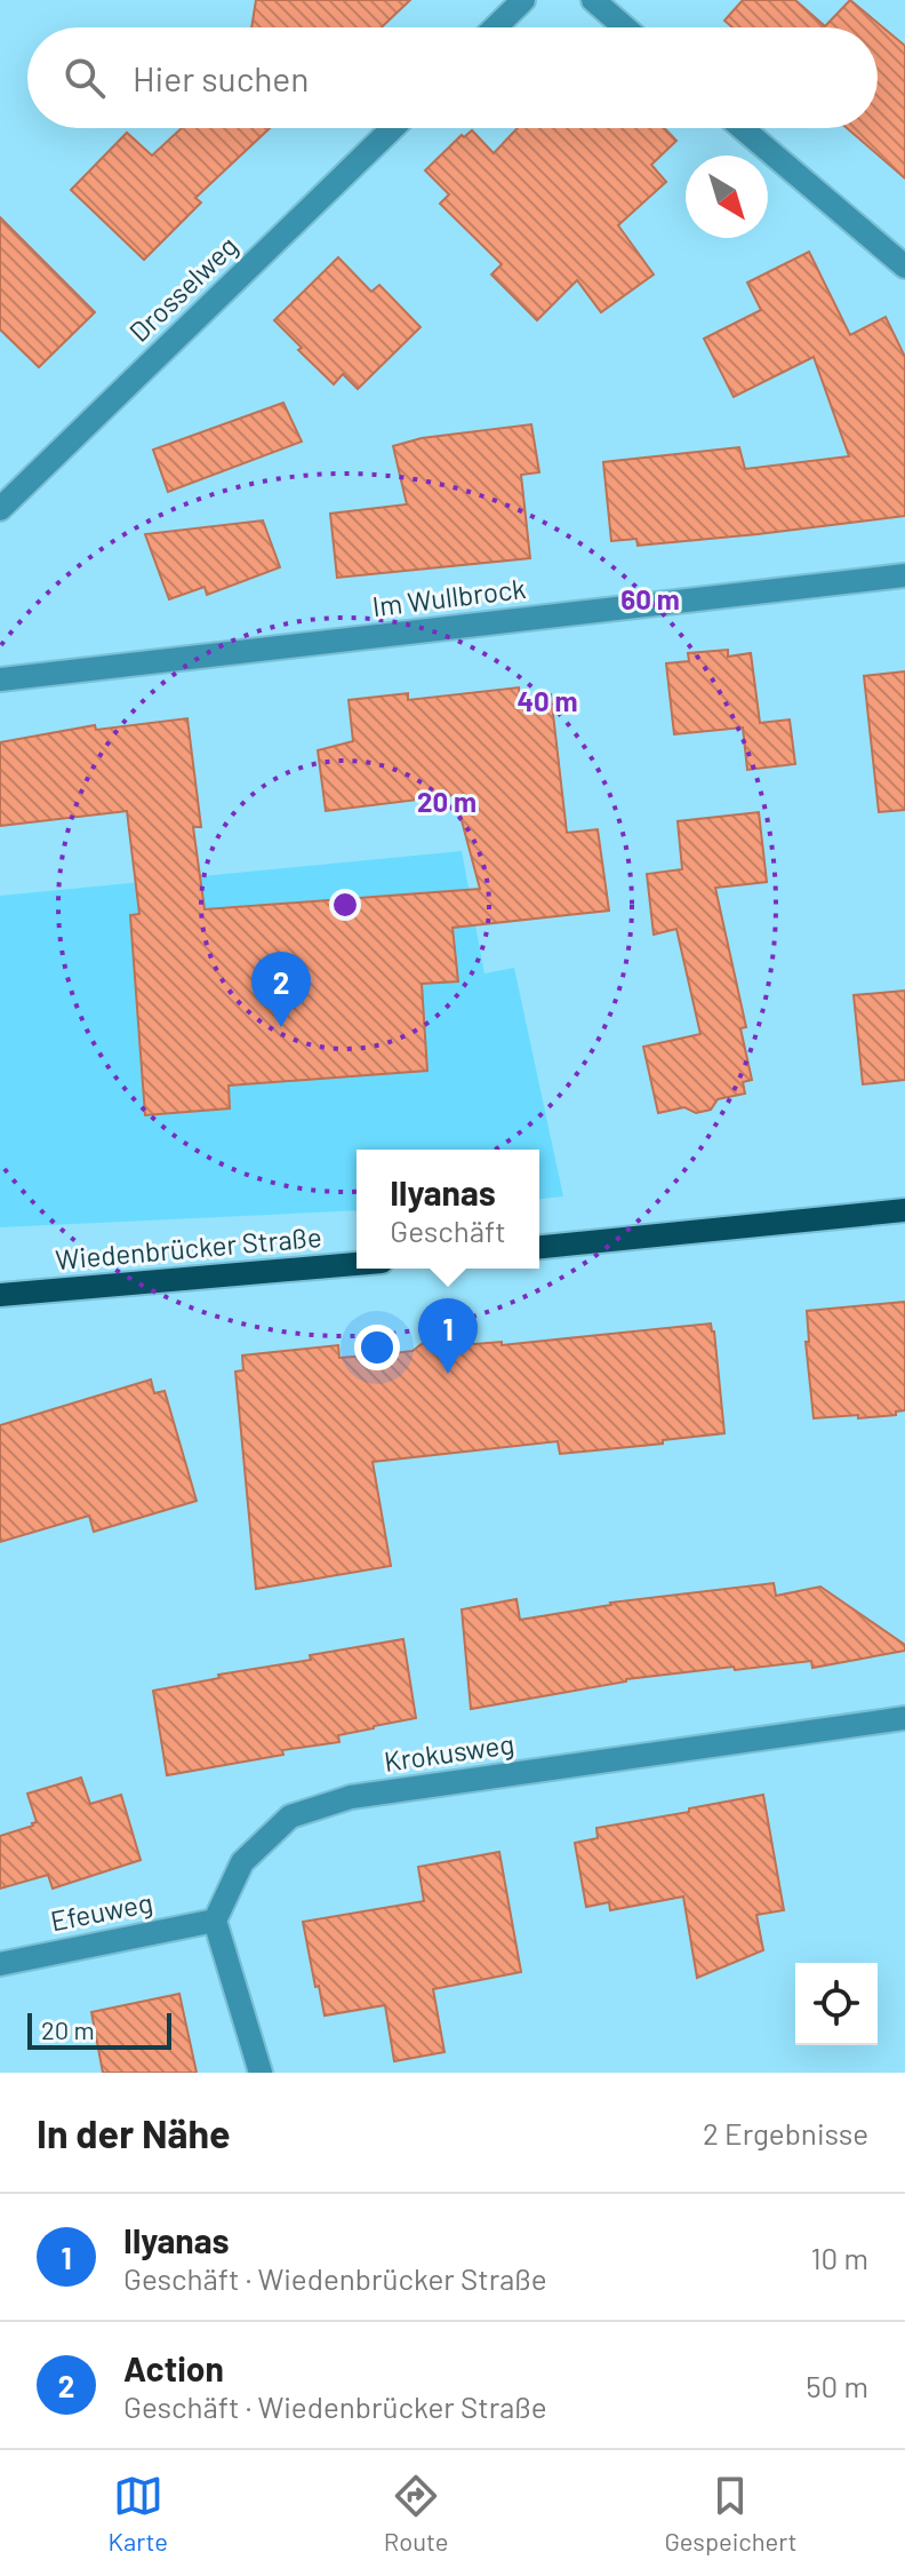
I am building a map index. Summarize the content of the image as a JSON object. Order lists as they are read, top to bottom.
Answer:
{
  "streets": {
    "main road": ["Wiedenbrücker Straße"],
    "street": [
      "Drosselweg",
      "Im Wullbrock",
      "Krokusweg",
      "Efeuweg"
    ]
  },
  "crossings": [
    ["Krokusweg", "Efeuweg"]
  ],
  "scale_bar": "20 m",
  "north": "bottom right",
  "page": {
    "search": "Hier suchen",
    "pins": ["2", "1"],
    "popup": ["Ilyanas", "Geschäft"],
    "scale": "20 m",
    "heading": ["In der Nähe", "2 Ergebnisse"],
    "list": [
      {
        "mark": "1",
        "name": "Ilyanas",
        "note": "Geschäft · Wiedenbrücker Straße",
        "value": "10 m"
      },
      {
        "mark": "2",
        "name": "Action",
        "note": "Geschäft · Wiedenbrücker Straße",
        "value": "50 m"
      }
    ],
    "nav": ["Karte", "Route", "Gespeichert"]
  },
  "rings": ["60 m", "40 m", "20 m"]
}
